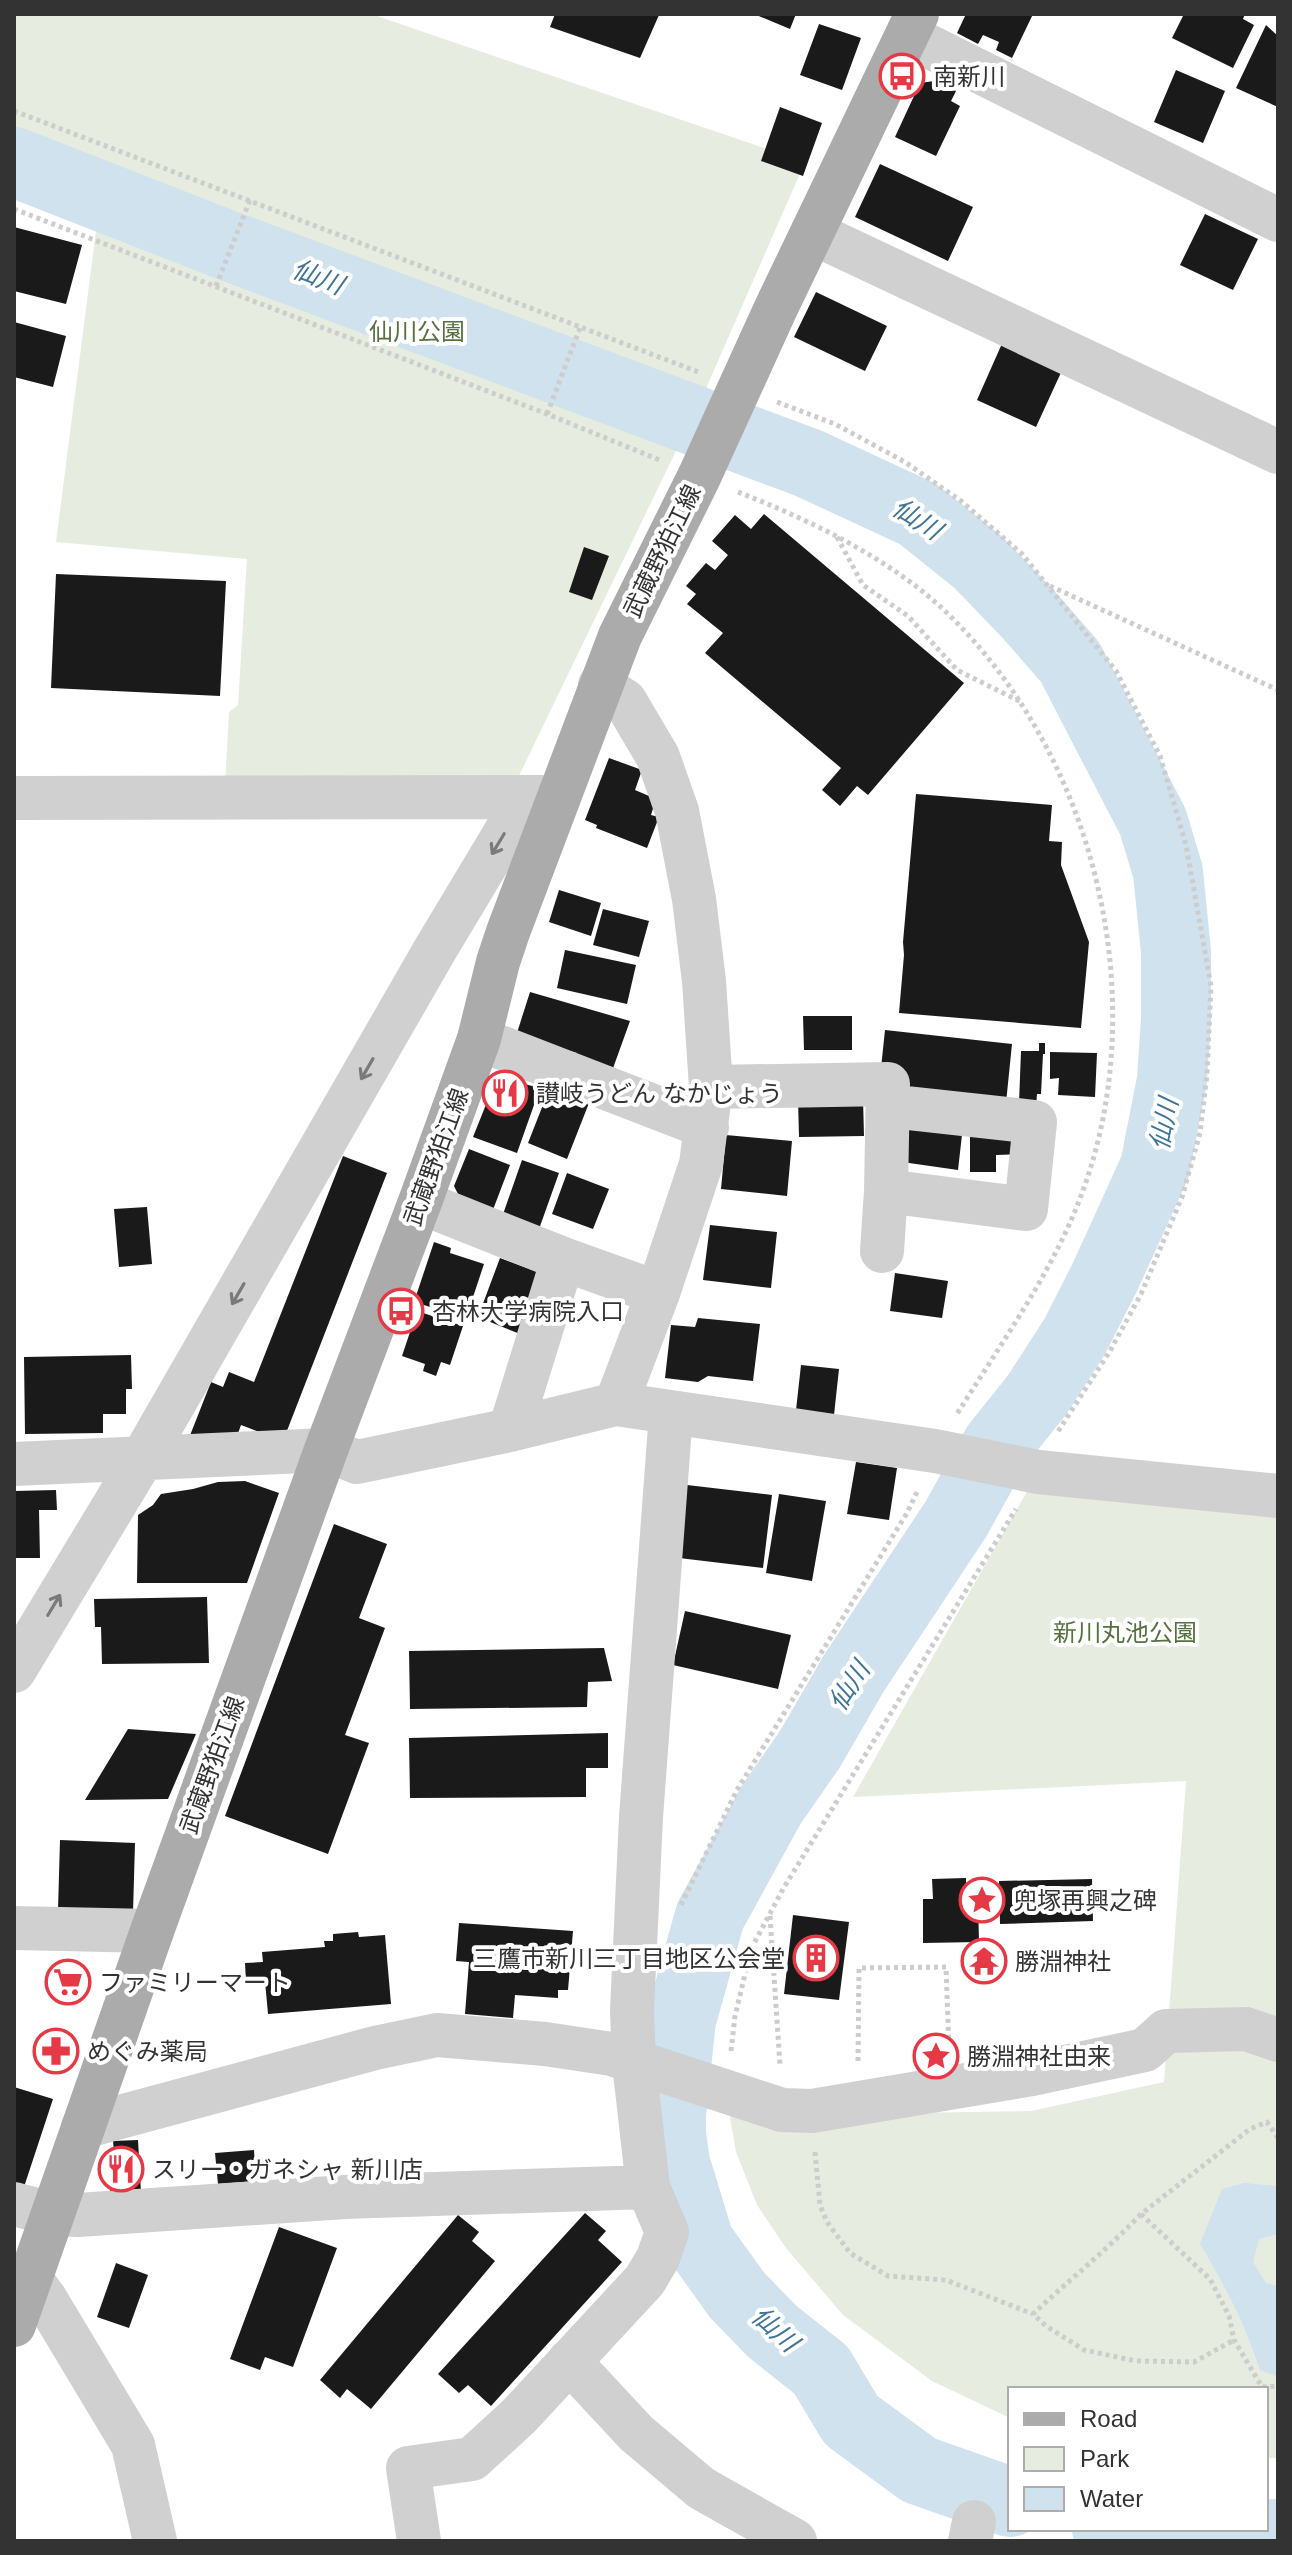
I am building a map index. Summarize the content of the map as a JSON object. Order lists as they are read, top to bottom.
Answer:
{
  "streets": {
    "main road": ["武蔵野狛江線"]
  },
  "water": ["仙川"],
  "parks": ["仙川公園", "新川丸池公園"],
  "places": {
    "bus stop": ["南新川", "杏林大学病院入口"],
    "restaurant": ["讃岐うどん なかじょう", "スリー・ガネシャ 新川店"],
    "place": ["兜塚再興之碑", "勝淵神社由来"],
    "building": ["三鷹市新川三丁目地区公会堂"],
    "temple": ["勝淵神社"],
    "supermarket": ["ファミリーマート"],
    "pharmacy": ["めぐみ薬局"]
  },
  "legend": ["Road", "Park", "Water"]
}
